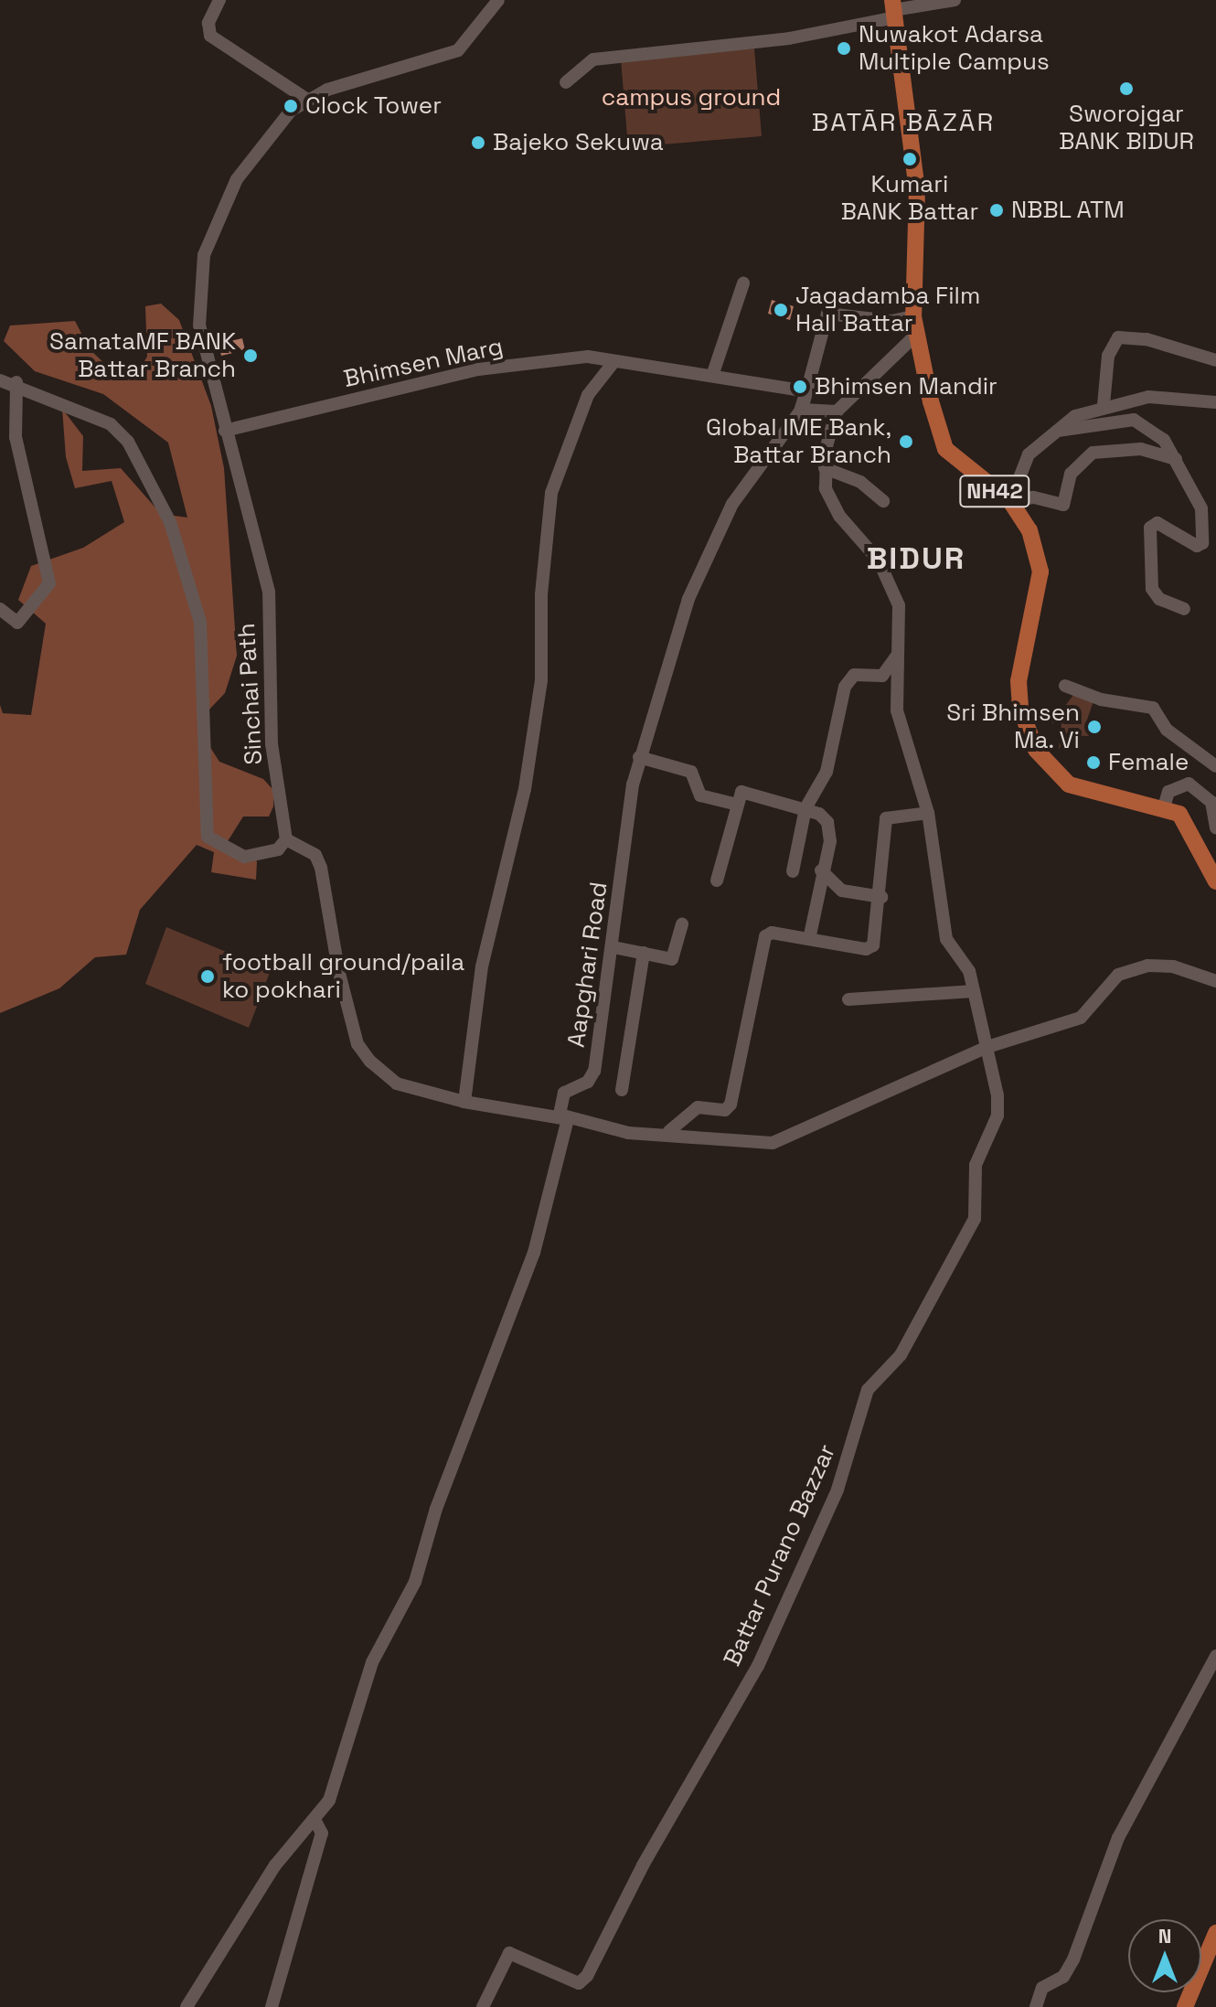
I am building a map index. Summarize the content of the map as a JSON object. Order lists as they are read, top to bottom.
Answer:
{
  "streets": {
    "main road": ["NH42"],
    "street": [
      "Bhimsen Marg",
      "Sinchai Path",
      "Aapghari Road",
      "Battar Purano Bazzar"
    ]
  },
  "crossings": [
    ["Bhimsen Marg", "Sinchai Path"],
    ["Bhimsen Marg", "Aapghari Road"],
    ["NH42", "Aapghari Road"]
  ],
  "districts": ["BATĀR BĀZĀR", "BIDUR"],
  "parks": ["campus ground"],
  "places": [
    "Nuwakot Adarsa Multiple Campus",
    "Sworojgar BANK BIDUR",
    "Clock Tower",
    "Bajeko Sekuwa",
    "Kumari BANK Battar",
    "NBBL ATM",
    "Jagadamba Film Hall Battar",
    "SamataMF BANK Battar Branch",
    "Bhimsen Mandir",
    "Global IME Bank, Battar Branch",
    "Sri Bhimsen Ma. Vi",
    "Female",
    "football ground/paila ko pokhari"
  ],
  "north": "top"
}
